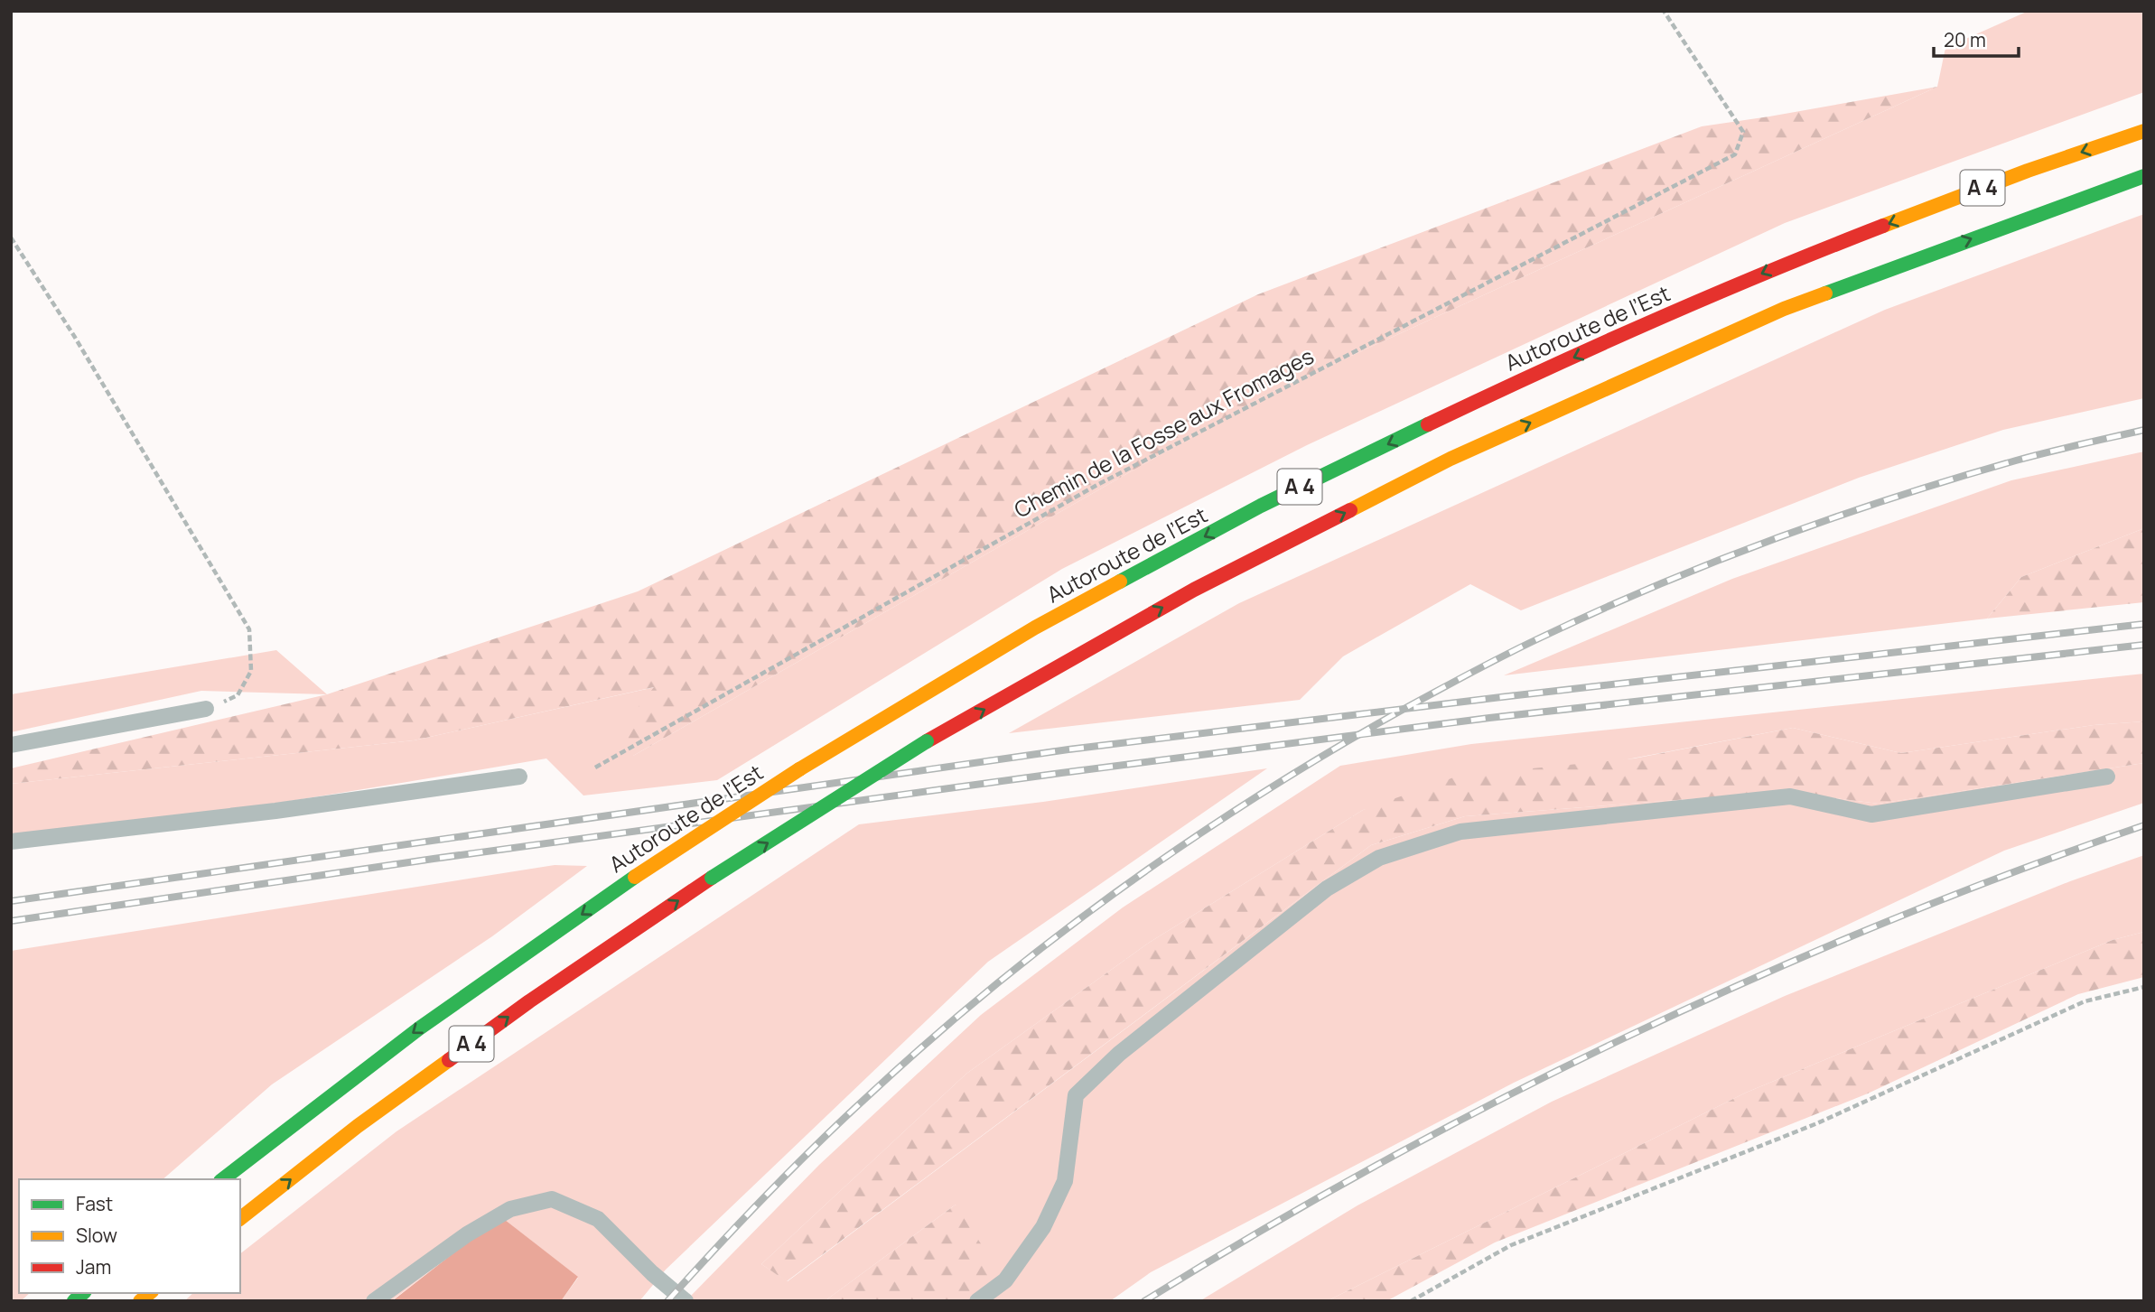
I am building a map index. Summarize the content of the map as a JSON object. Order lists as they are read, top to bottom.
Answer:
{
  "streets": {
    "highway": ["A 4", "Autoroute de l’Est"],
    "path": ["Chemin de la Fosse aux Fromages"]
  },
  "legend": ["Fast", "Slow", "Jam"],
  "scale_bar": "20 m"
}
